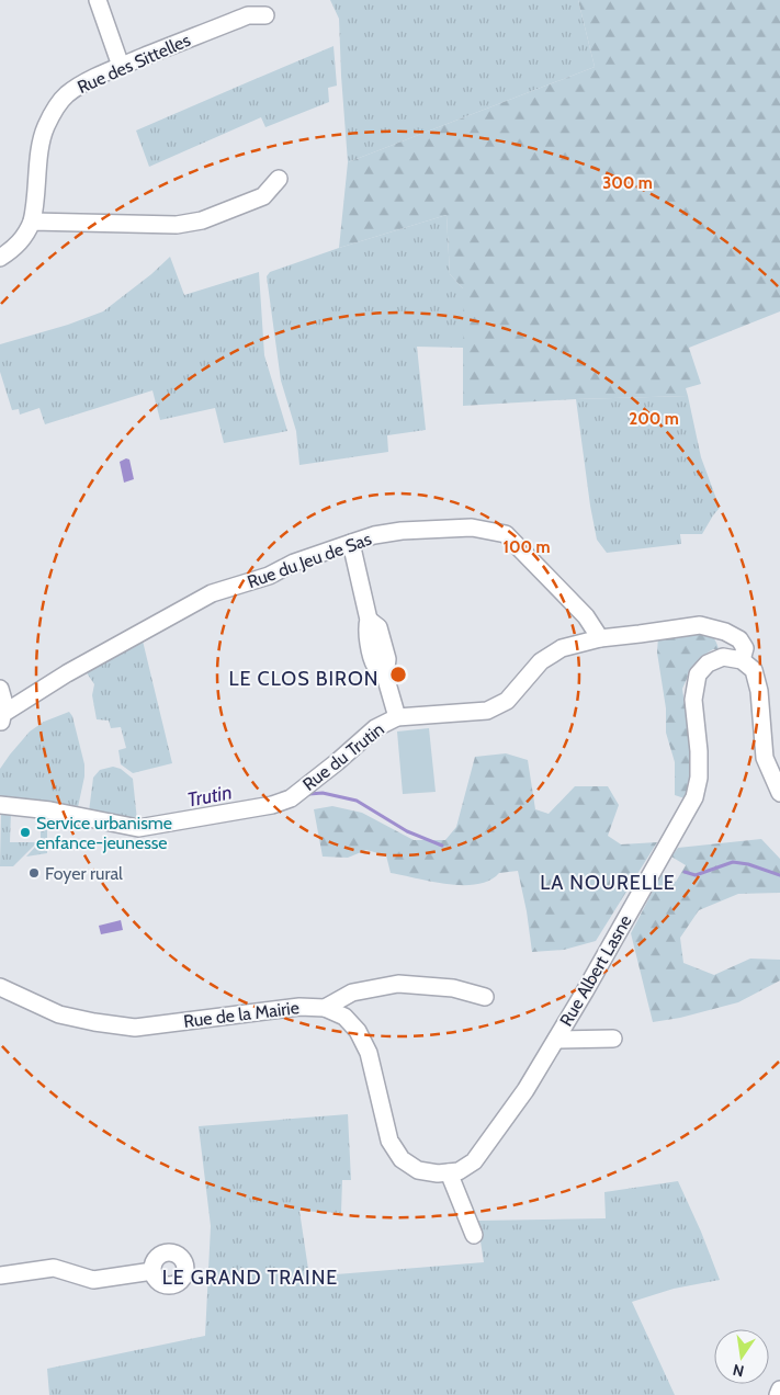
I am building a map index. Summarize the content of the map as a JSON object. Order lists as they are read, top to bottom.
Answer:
{
  "streets": {
    "street": [
      "Rue des Sittelles",
      "Rue du Jeu de Sas",
      "Rue du Trutin",
      "Rue Albert Lasne",
      "Rue de la Mairie"
    ]
  },
  "crossings": [
    ["Rue du Jeu de Sas", "Rue du Trutin"],
    ["Rue du Trutin", "Rue Albert Lasne"],
    ["Rue Albert Lasne", "Rue de la Mairie"]
  ],
  "districts": ["LE CLOS BIRON", "LA NOURELLE", "LE GRAND TRAINE"],
  "water": ["Trutin"],
  "places": ["Service urbanisme enfance-jeunesse", "Foyer rural"],
  "north": "bottom",
  "rings": ["300 m", "200 m", "100 m"]
}
